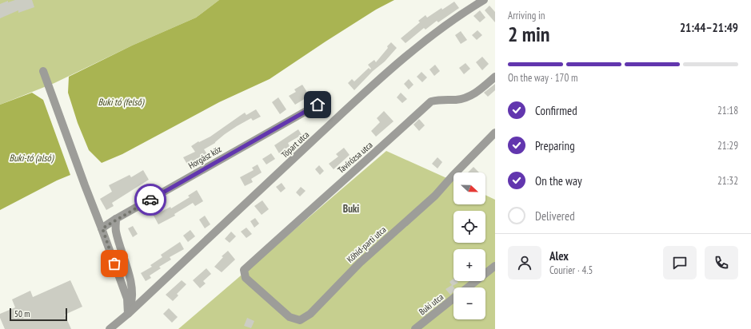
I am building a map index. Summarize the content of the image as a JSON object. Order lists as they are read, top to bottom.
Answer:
{
  "streets": {
    "street": [
      "Tópart utca",
      "Horgász köz",
      "Tavirózsa utca",
      "Kőhíd-parti utca",
      "Buki utca"
    ]
  },
  "crossings": [
    ["Tavirózsa utca", "Kőhíd-parti utca"]
  ],
  "districts": ["Buki"],
  "water": ["Buki tó (felső)", "Buki-tó (alsó)"],
  "scale_bar": "50 m",
  "north": "right",
  "page": {
    "heading": ["2 min", "Arriving in", "21:44–21:49"],
    "panel": ["Alex", "Courier · 4.5"],
    "bar": "On the way · 170 m",
    "list": [
      ["Confirmed", "21:18"],
      ["Preparing", "21:29"],
      ["On the way", "21:32"],
      "Delivered"
    ],
    "map_buttons": ["+", "−"],
    "scale": "50 m"
  }
}
